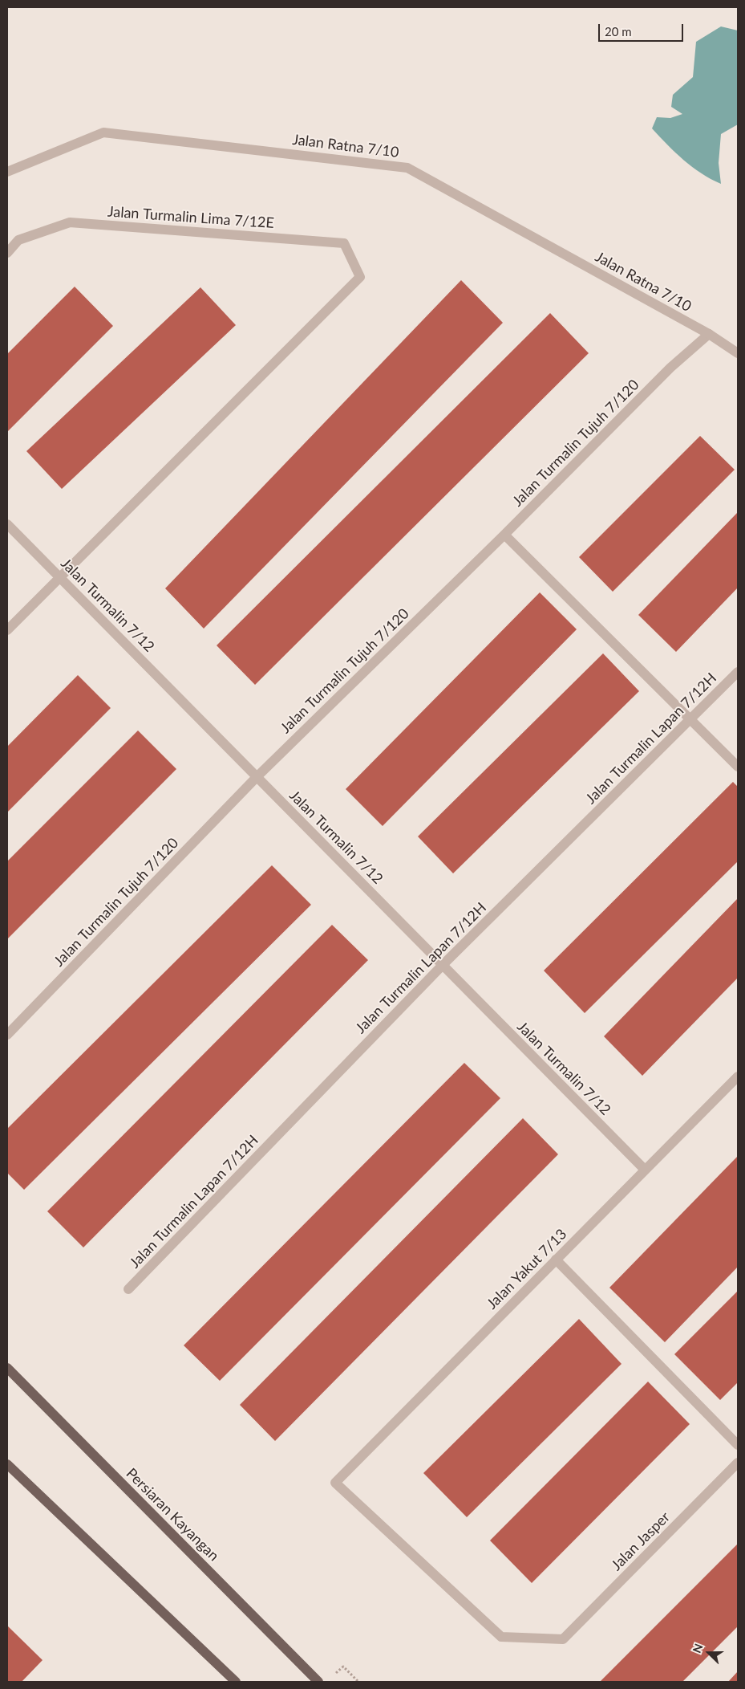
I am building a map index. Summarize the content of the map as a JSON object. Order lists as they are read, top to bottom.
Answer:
{
  "streets": {
    "main road": ["Persiaran Kayangan"],
    "street": [
      "Jalan Ratna 7/10",
      "Jalan Turmalin Lima 7/12E",
      "Jalan Turmalin Tujuh 7/120",
      "Jalan Turmalin 7/12",
      "Jalan Turmalin Lapan 7/12H",
      "Jalan Yakut 7/13",
      "Jalan Jasper"
    ]
  },
  "crossings": [
    ["Jalan Ratna 7/10", "Jalan Turmalin Tujuh 7/120"],
    ["Jalan Turmalin Lima 7/12E", "Jalan Turmalin 7/12"],
    ["Jalan Turmalin Tujuh 7/120", "Jalan Turmalin 7/12"],
    ["Jalan Turmalin 7/12", "Jalan Turmalin Lapan 7/12H"],
    ["Jalan Turmalin 7/12", "Jalan Yakut 7/13"],
    ["Jalan Yakut 7/13", "Jalan Jasper"]
  ],
  "scale_bar": "20 m",
  "north": "left"
}
